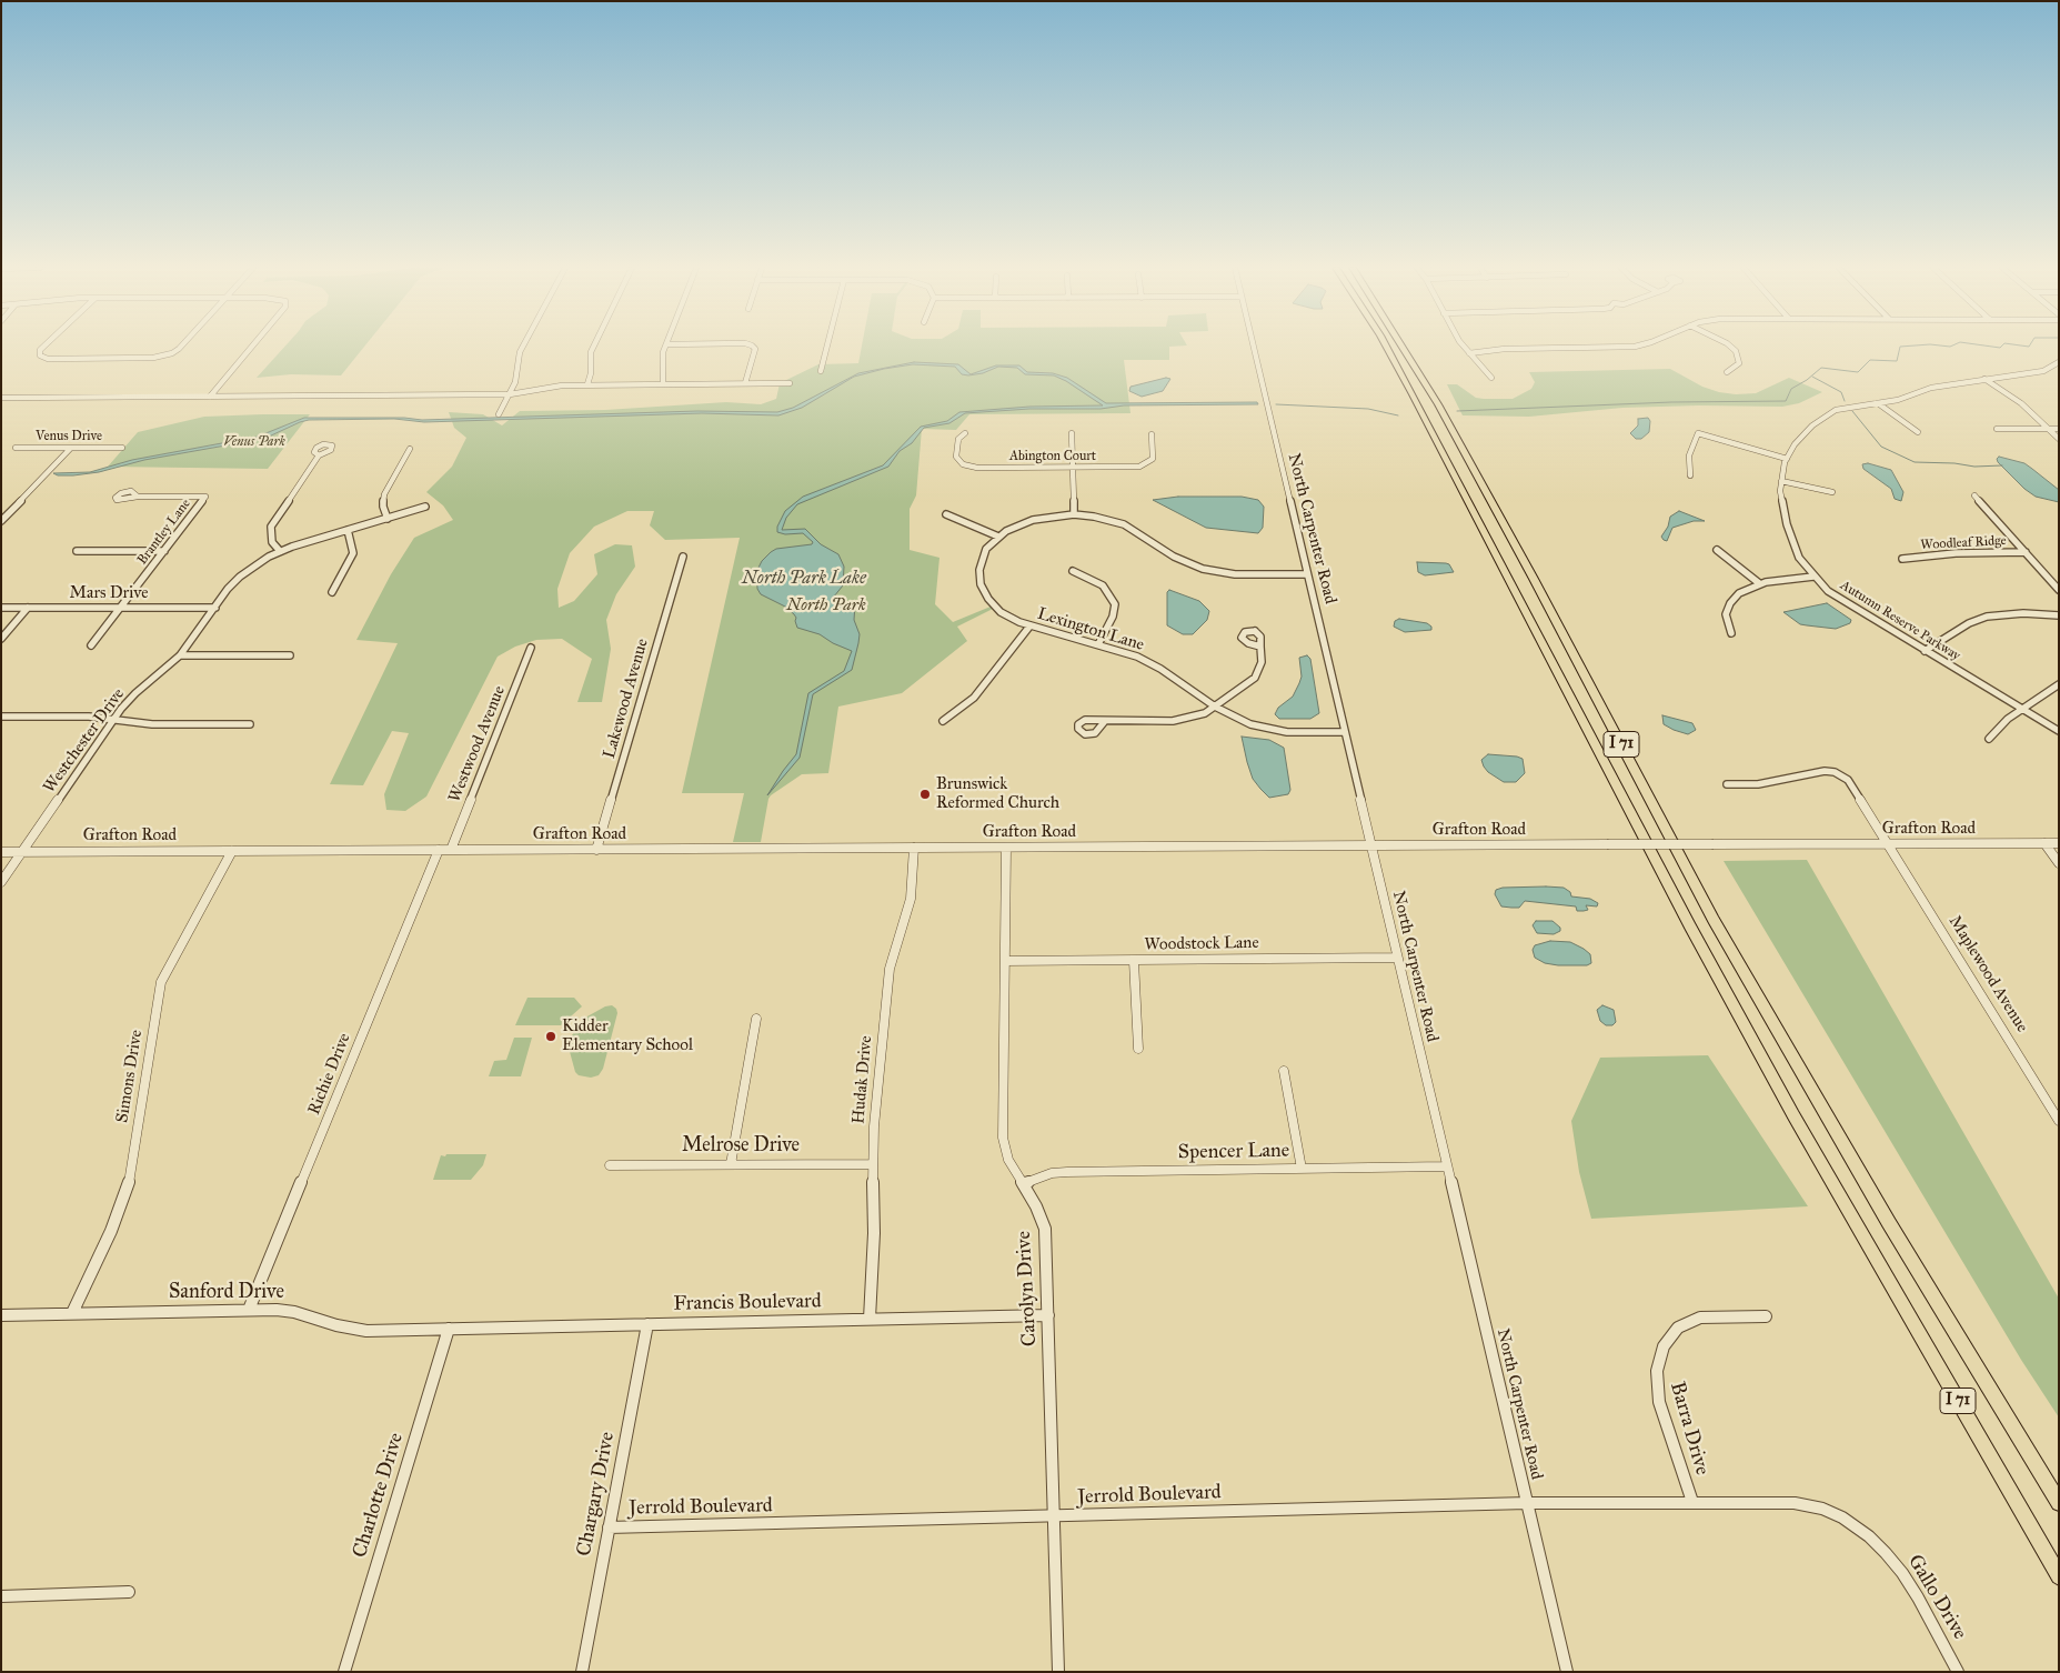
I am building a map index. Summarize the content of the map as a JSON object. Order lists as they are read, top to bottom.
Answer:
{
  "streets": {
    "highway": ["I 71"],
    "street": [
      "Venus Drive",
      "Abington Court",
      "North Carpenter Road",
      "Brantley Lane",
      "Woodleaf Ridge",
      "Mars Drive",
      "Autumn Reserve Parkway",
      "Lexington Lane",
      "Lakewood Avenue",
      "Westchester Drive",
      "Westwood Avenue",
      "Grafton Road",
      "Woodstock Lane",
      "Maplewood Avenue",
      "Richie Drive",
      "Simons Drive",
      "Hudak Drive",
      "Melrose Drive",
      "Spencer Lane",
      "Carolyn Drive",
      "Sanford Drive",
      "Francis Boulevard",
      "Barra Drive",
      "Chargary Drive",
      "Charlotte Drive",
      "Jerrold Boulevard",
      "Gallo Drive"
    ]
  },
  "crossings": [
    ["North Carpenter Road", "Lexington Lane"],
    ["North Carpenter Road", "Grafton Road"],
    ["North Carpenter Road", "Woodstock Lane"],
    ["North Carpenter Road", "Spencer Lane"],
    ["North Carpenter Road", "Jerrold Boulevard"],
    ["Brantley Lane", "Mars Drive"],
    ["Mars Drive", "Westchester Drive"],
    ["Lakewood Avenue", "Grafton Road"],
    ["Westchester Drive", "Grafton Road"],
    ["Westwood Avenue", "Grafton Road"],
    ["Grafton Road", "Maplewood Avenue"],
    ["Grafton Road", "Richie Drive"],
    ["Grafton Road", "Simons Drive"],
    ["Grafton Road", "Hudak Drive"],
    ["Grafton Road", "Carolyn Drive"],
    ["Woodstock Lane", "Carolyn Drive"],
    ["Richie Drive", "Sanford Drive"],
    ["Simons Drive", "Sanford Drive"],
    ["Hudak Drive", "Melrose Drive"],
    ["Hudak Drive", "Francis Boulevard"],
    ["Spencer Lane", "Carolyn Drive"],
    ["Carolyn Drive", "Francis Boulevard"],
    ["Carolyn Drive", "Jerrold Boulevard"],
    ["Sanford Drive", "Francis Boulevard"],
    ["Sanford Drive", "Charlotte Drive"],
    ["Francis Boulevard", "Chargary Drive"],
    ["Francis Boulevard", "Charlotte Drive"],
    ["Barra Drive", "Jerrold Boulevard"],
    ["Barra Drive", "Gallo Drive"],
    ["Chargary Drive", "Jerrold Boulevard"],
    ["Jerrold Boulevard", "Gallo Drive"]
  ],
  "water": ["North Park Lake"],
  "parks": ["Venus Park", "North Park"],
  "places": ["Brunswick Reformed Church", "Kidder Elementary School"]
}
